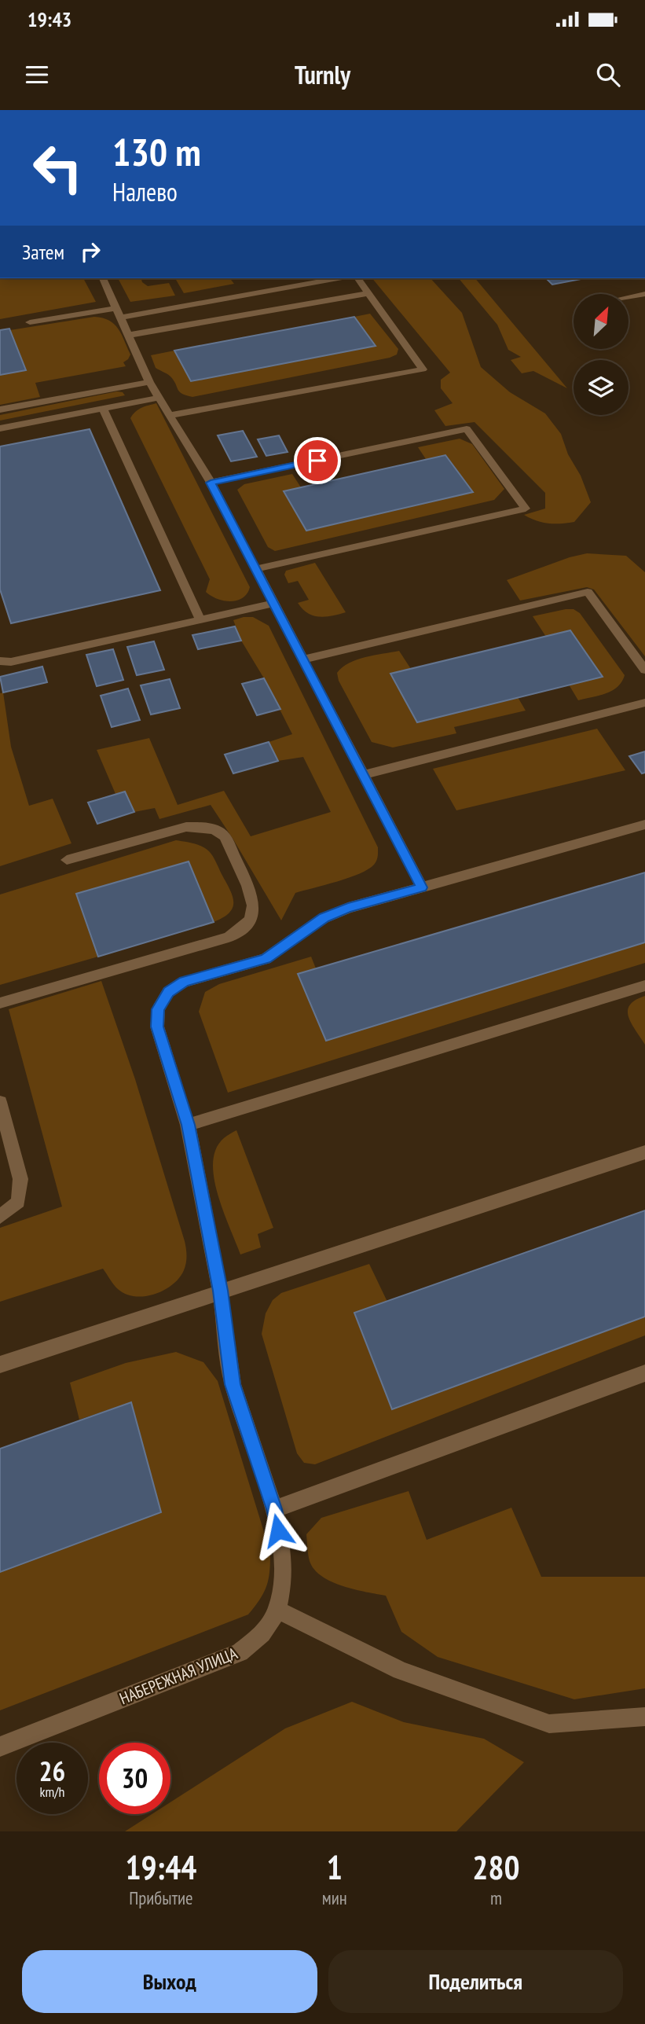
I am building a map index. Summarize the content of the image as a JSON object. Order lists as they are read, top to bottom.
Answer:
{
  "streets": {
    "street": ["НАБЕРЕЖНАЯ УЛИЦА"]
  },
  "north": "top right",
  "page": {
    "status": "19:43",
    "header": "Turnly",
    "turn": ["130 m", "Налево"],
    "then": "Затем",
    "speed": "26 km/h",
    "limit": "30",
    "eta": [
      "19:44",
      "Прибытие",
      "1",
      "мин",
      "280",
      "m"
    ],
    "buttons": ["Выход", "Поделиться"]
  }
}
